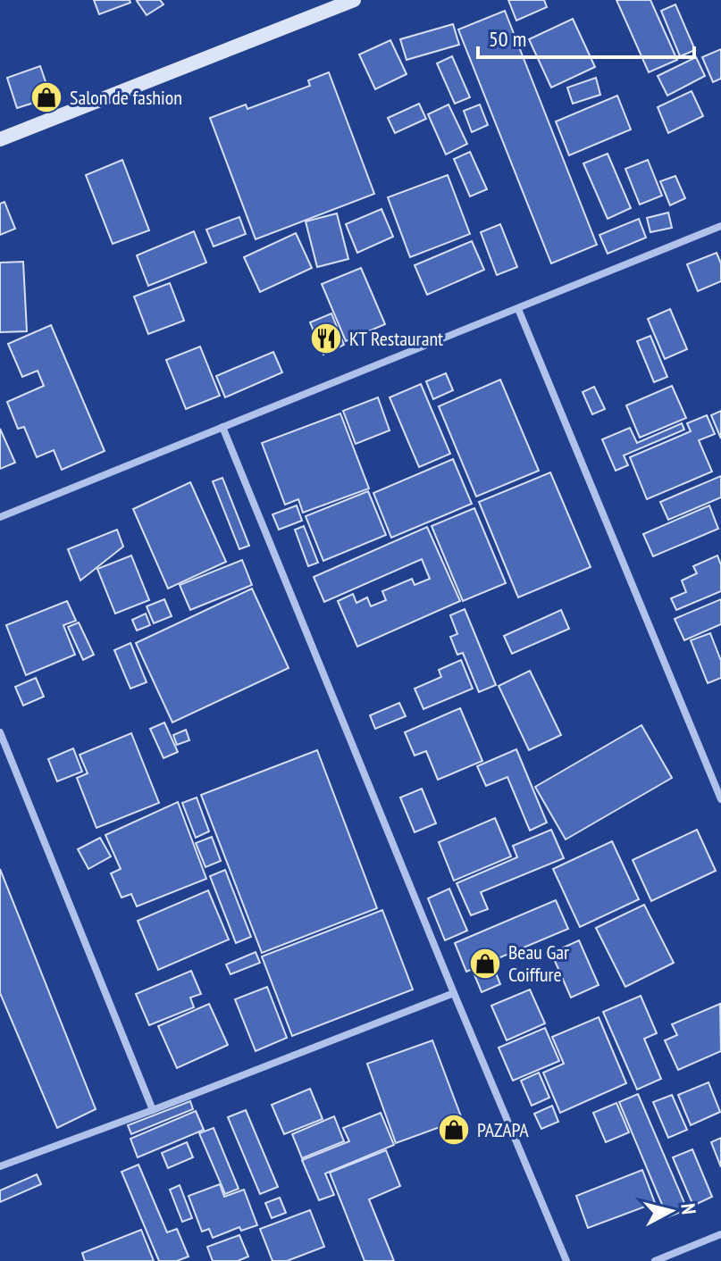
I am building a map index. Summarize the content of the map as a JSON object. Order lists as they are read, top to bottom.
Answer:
{
  "places": {
    "shop": ["Salon de fashion", "Beau Gar Coiffure", "PAZAPA"],
    "restaurant": ["KT Restaurant"]
  },
  "scale_bar": "50 m",
  "north": "right"
}
